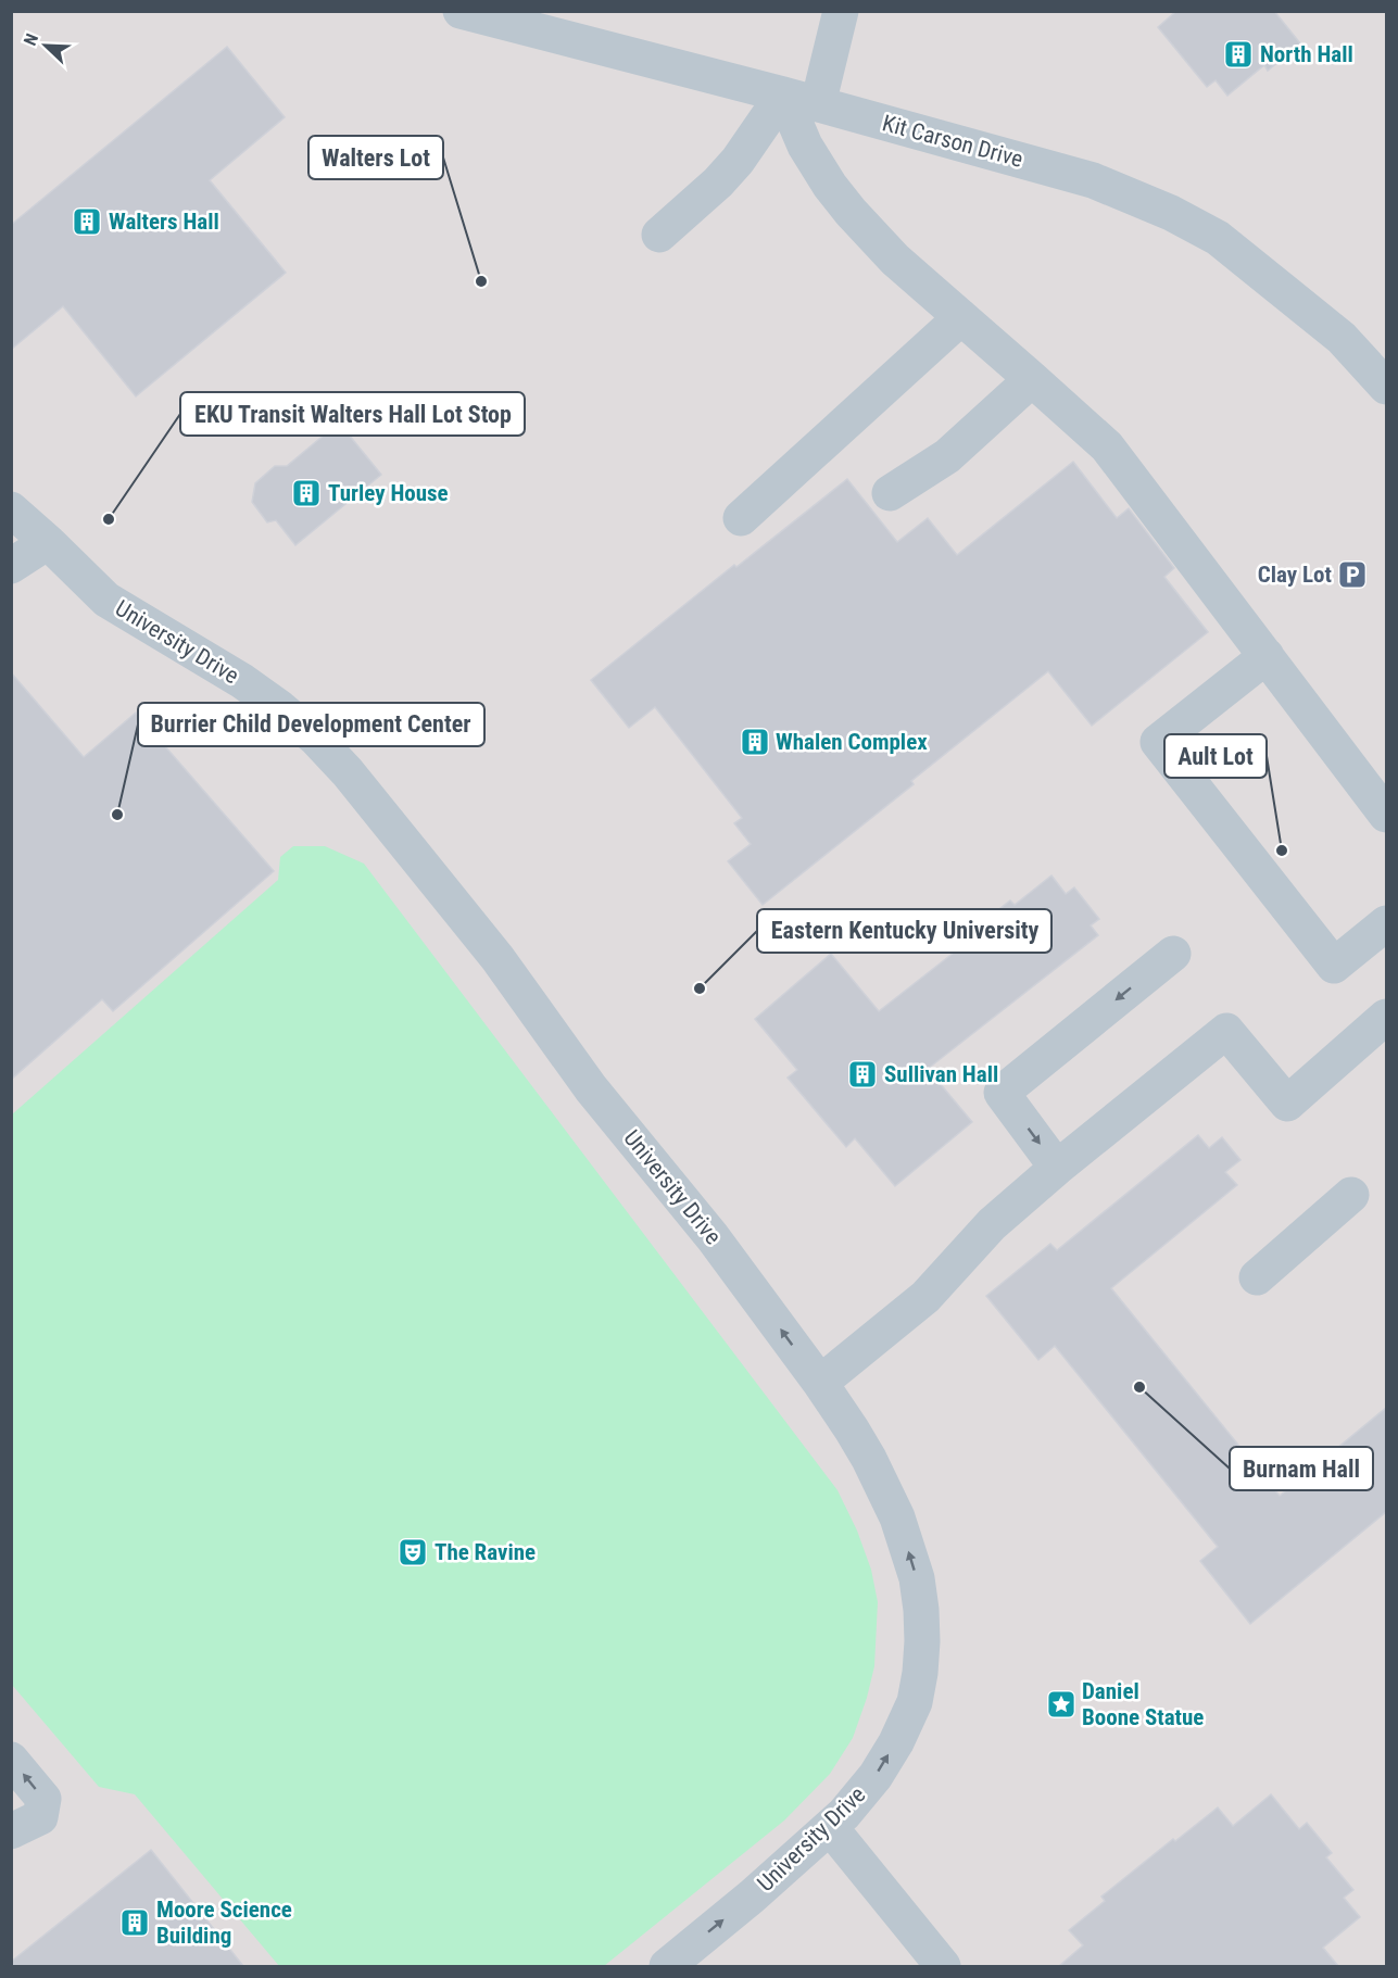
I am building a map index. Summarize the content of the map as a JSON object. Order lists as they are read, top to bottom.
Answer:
{
  "streets": {
    "street": ["Kit Carson Drive", "University Drive"]
  },
  "one_way": ["University Drive"],
  "places": {
    "building": [
      "North Hall",
      "Walters Hall",
      "Turley House",
      "Whalen Complex",
      "Sullivan Hall",
      "Moore Science Building"
    ],
    "other": [
      "Walters Lot",
      "EKU Transit Walters Hall Lot Stop",
      "Burrier Child Development Center",
      "Ault Lot",
      "Eastern Kentucky University",
      "Burnam Hall"
    ],
    "parking": ["Clay Lot"],
    "theatre": ["The Ravine"],
    "place": ["Daniel Boone Statue"]
  },
  "north": "top left"
}
